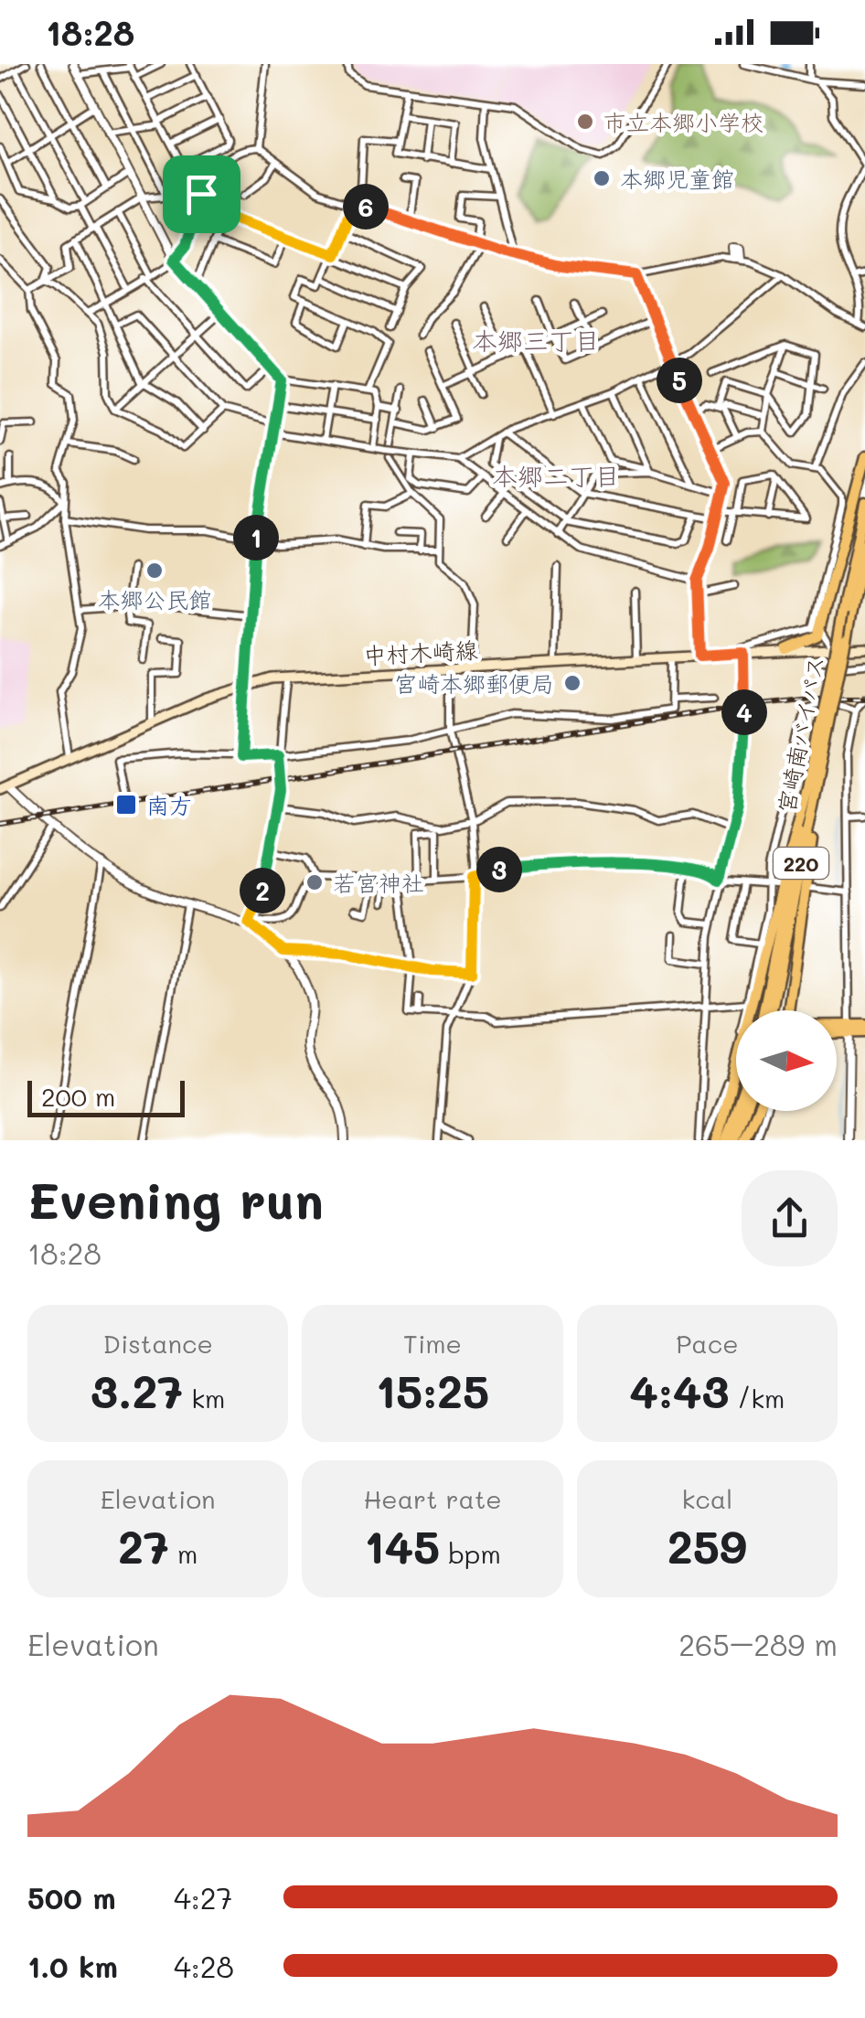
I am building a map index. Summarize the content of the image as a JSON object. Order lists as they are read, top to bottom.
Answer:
{
  "streets": {
    "main road": ["中村木崎線", "宮崎南バイパス", "220"]
  },
  "crossings": [
    ["宮崎南バイパス", "220"]
  ],
  "districts": ["本郷三丁目", "本郷二丁目"],
  "places": {
    "other": [
      "市立本郷小学校",
      "本郷児童館",
      "本郷公民館",
      "宮崎本郷郵便局",
      "若宮神社"
    ],
    "transit": ["南方"]
  },
  "scale_bar": "200 m",
  "north": "right",
  "page": {
    "status": "18:28",
    "pins": [
      "6",
      "5",
      "1",
      "4",
      "3",
      "2"
    ],
    "scale": "200 m",
    "heading": ["Evening run", "18:28"],
    "stats": [
      ["Distance", "3.27 km"],
      ["Time", "15:25"],
      ["Pace", "4:43 /km"],
      ["Elevation", "27 m"],
      ["Heart rate", "145 bpm"],
      ["kcal", "259"]
    ],
    "chart": ["Elevation", "265–289 m"],
    "list": [
      {
        "name": "500 m",
        "note": "4:27"
      },
      {
        "name": "1.0 km",
        "note": "4:28"
      }
    ]
  }
}
